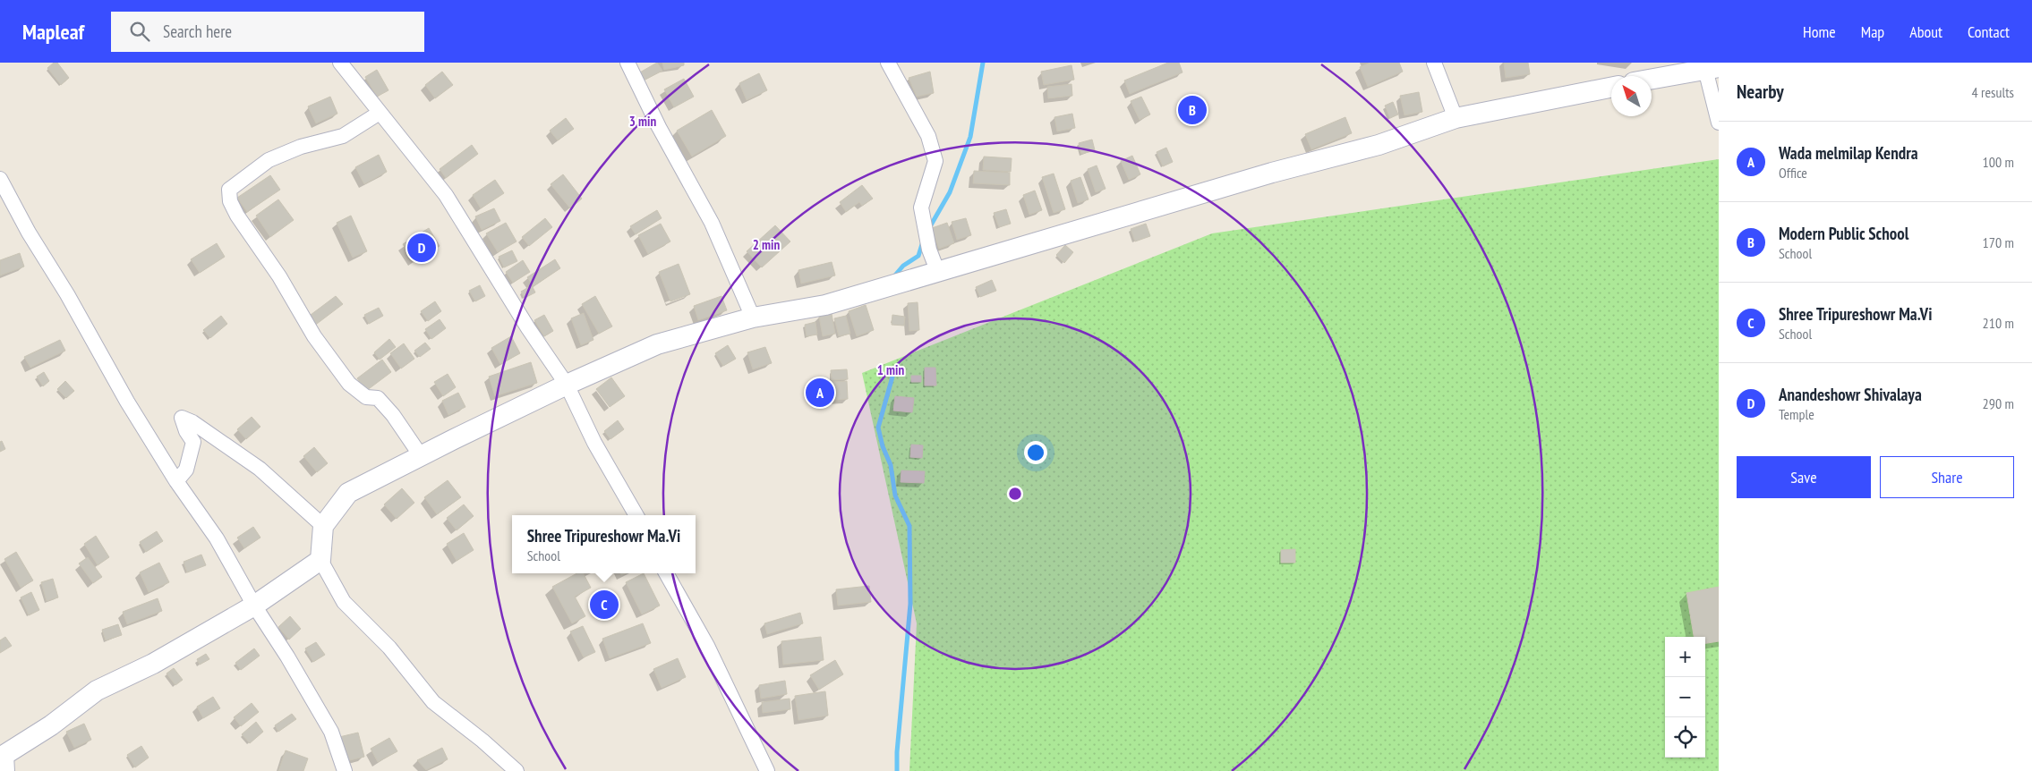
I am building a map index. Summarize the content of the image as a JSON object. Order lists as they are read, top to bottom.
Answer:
{
  "north": "top left",
  "page": {
    "header": "Mapleaf",
    "search": "Search here",
    "nav": [
      "Home",
      "Map",
      "About",
      "Contact"
    ],
    "heading": ["Nearby", "4 results"],
    "pins": [
      "B",
      "D",
      "A",
      "C"
    ],
    "list": [
      {
        "mark": "A",
        "name": "Wada melmilap Kendra",
        "note": "Office",
        "value": "100 m"
      },
      {
        "mark": "B",
        "name": "Modern Public School",
        "note": "School",
        "value": "170 m"
      },
      {
        "mark": "C",
        "name": "Shree Tripureshowr Ma.Vi",
        "note": "School",
        "value": "210 m"
      },
      {
        "mark": "D",
        "name": "Anandeshowr Shivalaya",
        "note": "Temple",
        "value": "290 m"
      }
    ],
    "buttons": ["Save", "Share"],
    "popup": ["Shree Tripureshowr Ma.Vi", "School"],
    "map_buttons": ["+", "−"]
  },
  "rings": ["3 min", "2 min", "1 min"]
}
